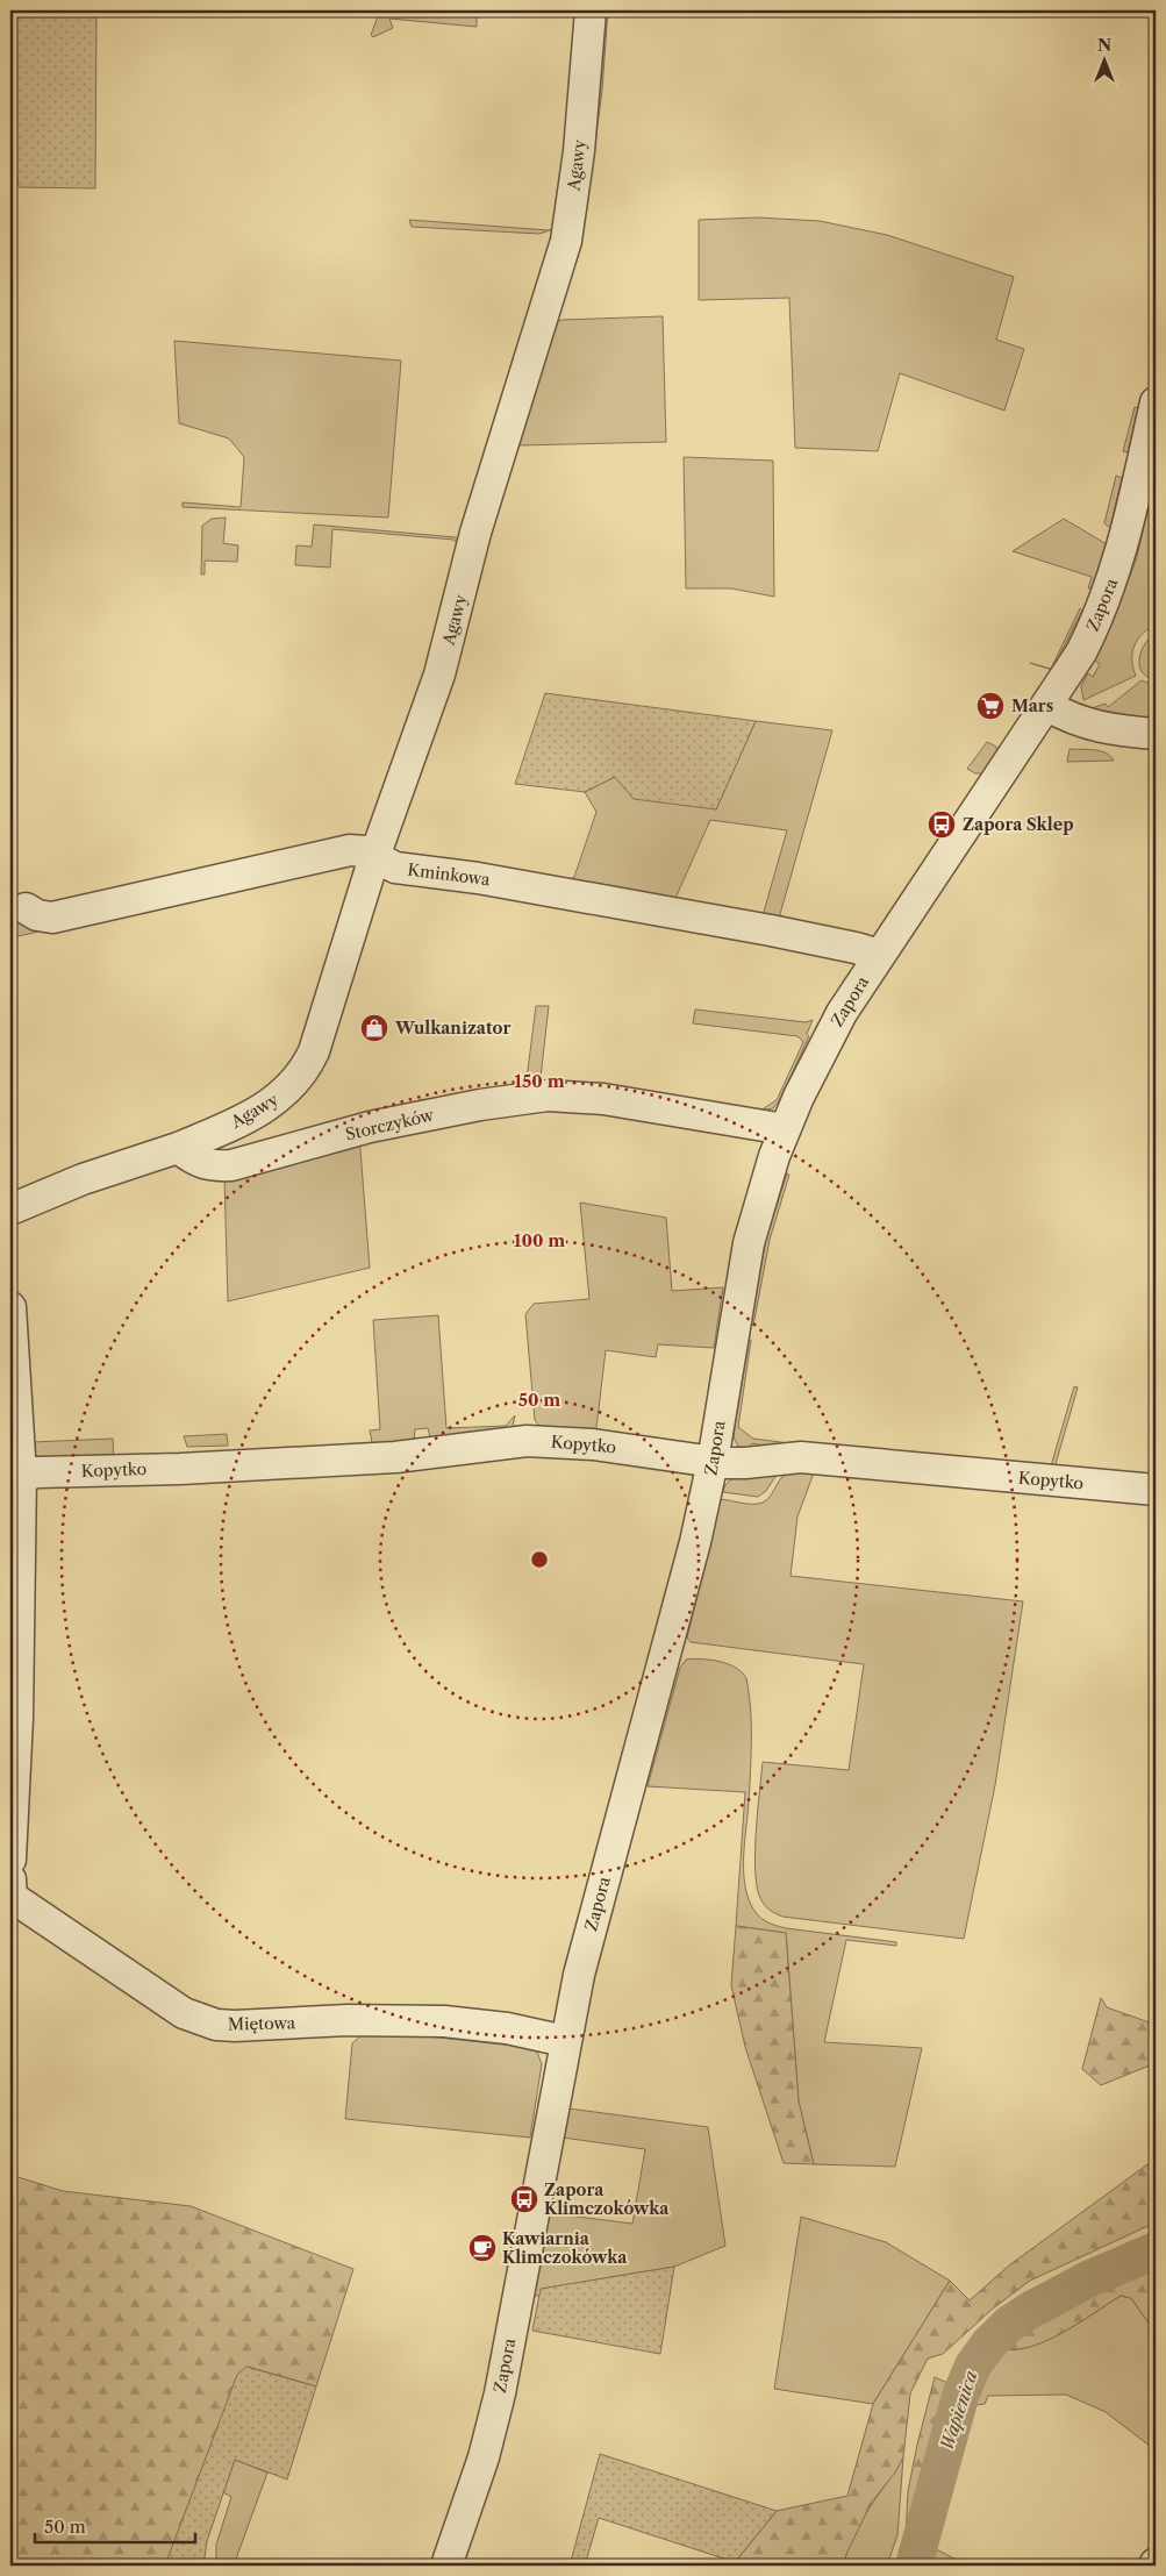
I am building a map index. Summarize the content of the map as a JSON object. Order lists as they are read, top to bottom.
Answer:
{
  "streets": {
    "street": [
      "Agawy",
      "Zapora",
      "Kminkowa",
      "Storczyków",
      "Kopytko",
      "Miętowa"
    ]
  },
  "crossings": [
    ["Agawy", "Kminkowa"],
    ["Agawy", "Storczyków"],
    ["Zapora", "Kminkowa"],
    ["Zapora", "Storczyków"],
    ["Zapora", "Kopytko"],
    ["Zapora", "Miętowa"]
  ],
  "water": ["Wapienica"],
  "places": {
    "supermarket": ["Mars"],
    "bus stop": ["Zapora Sklep", "Zapora Klimczokówka"],
    "shop": ["Wulkanizator"],
    "cafe": ["Kawiarnia Klimczokówka"]
  },
  "scale_bar": "50 m",
  "north": "top",
  "rings": ["150 m", "100 m", "50 m"]
}
